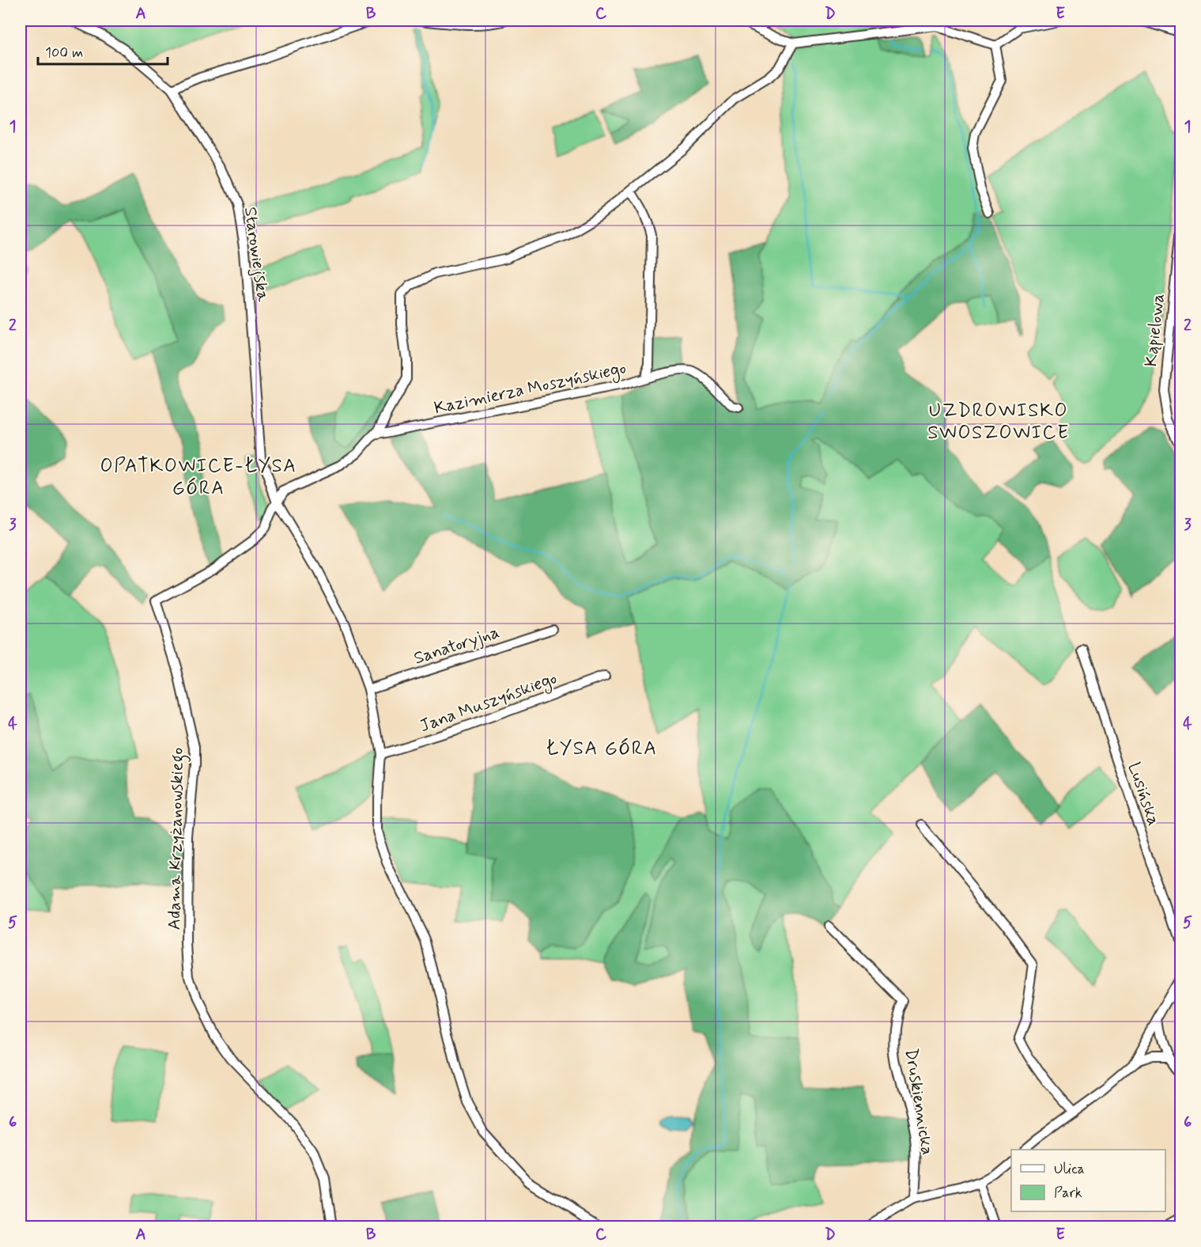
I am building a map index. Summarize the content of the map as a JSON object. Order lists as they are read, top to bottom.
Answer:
{
  "streets": {
    "street": [
      "Starowiejska",
      "Kąpielowa",
      "Kazimierza Moszyńskiego",
      "Sanatoryjna",
      "Jana Muszyńskiego",
      "Lusińska",
      "Adama Krzyżanowskiego",
      "Druskiennicka"
    ]
  },
  "crossings": [
    ["Starowiejska", "Sanatoryjna"],
    ["Starowiejska", "Jana Muszyńskiego"],
    ["Starowiejska", "Adama Krzyżanowskiego"]
  ],
  "districts": ["UZDROWISKO SWOSZOWICE", "OPATKOWICE-ŁYSA GÓRA", "ŁYSA GÓRA"],
  "legend": ["Ulica", "Park"],
  "scale_bar": "100 m",
  "grid": {
    "columns": [
      "A",
      "B",
      "C",
      "D",
      "E"
    ],
    "rows": [
      "1",
      "2",
      "3",
      "4",
      "5",
      "6"
    ]
  }
}
